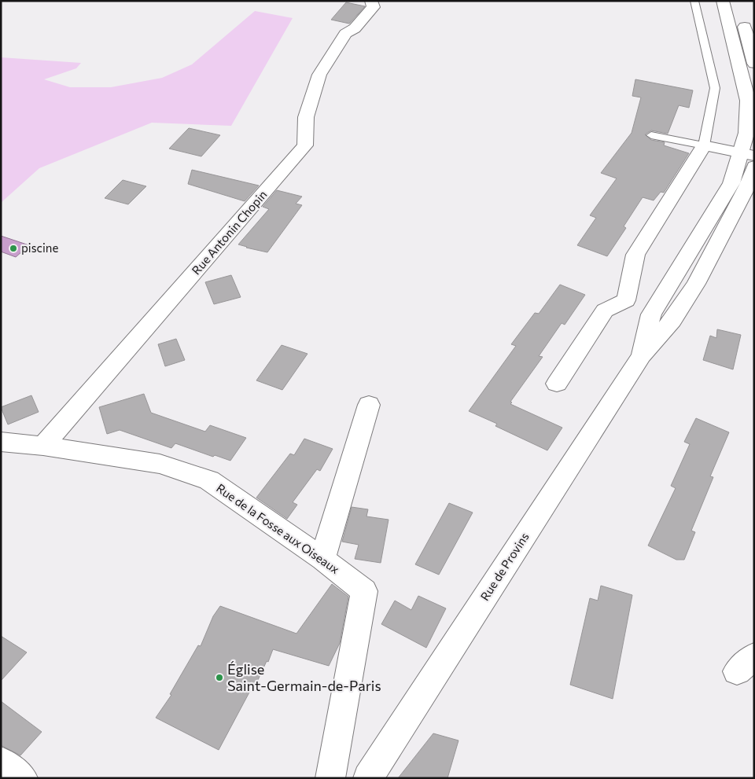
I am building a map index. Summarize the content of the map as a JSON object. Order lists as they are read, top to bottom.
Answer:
{
  "streets": {
    "street": ["Rue Antonin Chopin", "Rue de la Fosse aux Oiseaux", "Rue de Provins"]
  },
  "crossings": [
    ["Rue Antonin Chopin", "Rue de la Fosse aux Oiseaux"]
  ],
  "places": ["piscine", "Église Saint-Germain-de-Paris"]
}
